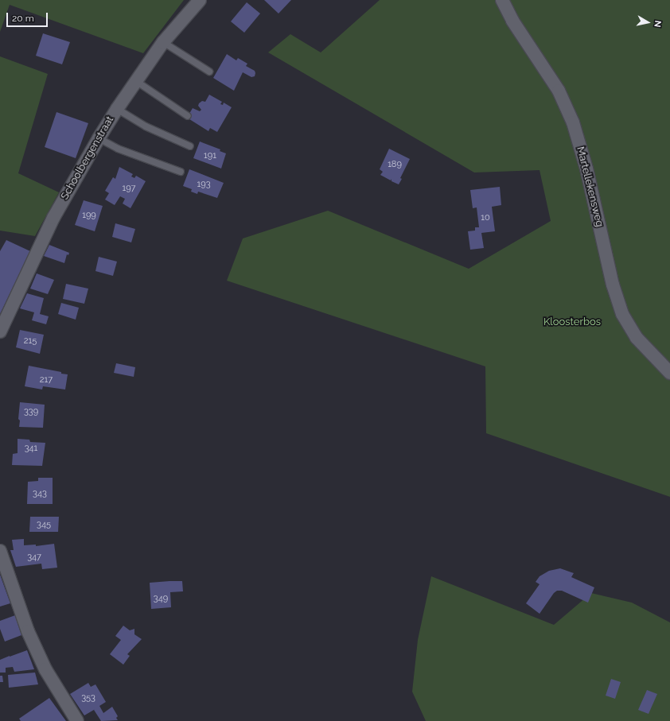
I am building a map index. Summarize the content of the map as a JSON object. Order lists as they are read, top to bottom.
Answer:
{
  "streets": {
    "street": ["Schoolbergenstraat", "Martellekensweg"]
  },
  "parks": ["Kloosterbos"],
  "house_numbers": [
    "191",
    "189",
    "193",
    "197",
    "199",
    "10",
    "215",
    "217",
    "339",
    "341",
    "343",
    "345",
    "347",
    "349",
    "353"
  ],
  "scale_bar": "20 m",
  "north": "right"
}
